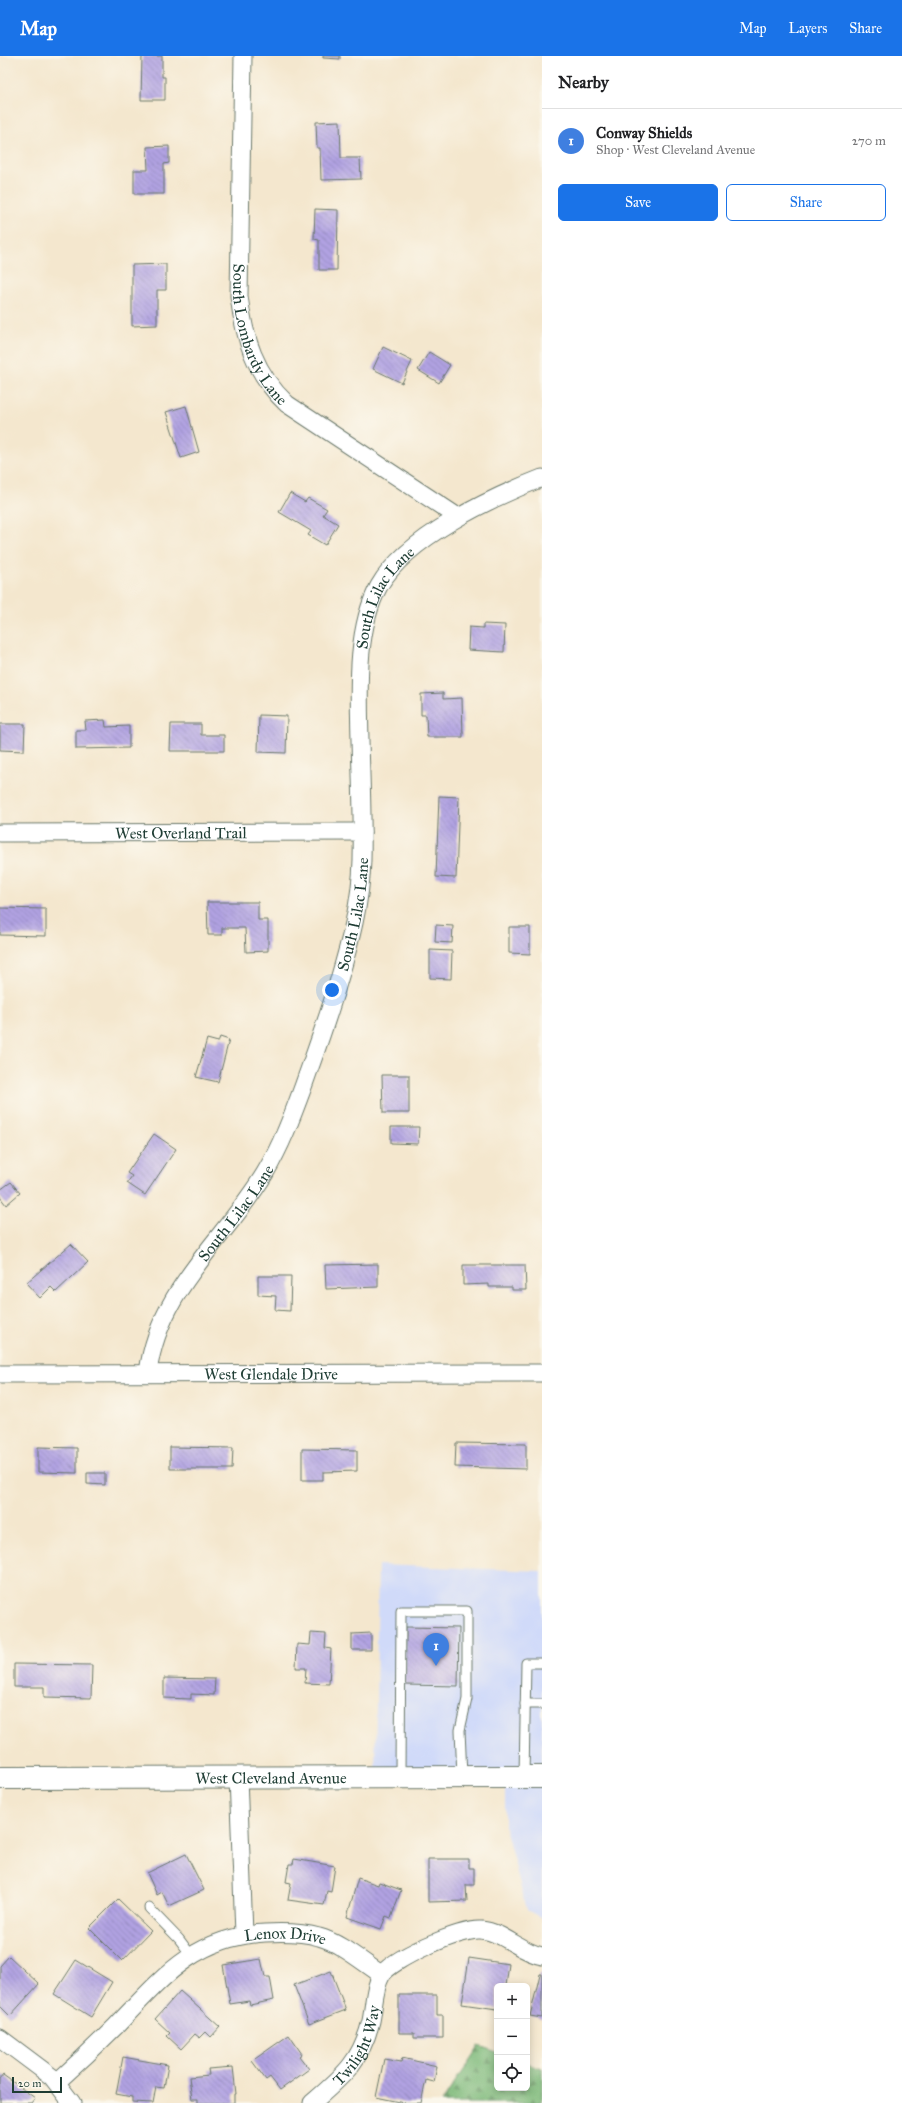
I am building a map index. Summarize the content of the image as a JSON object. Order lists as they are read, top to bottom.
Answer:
{
  "streets": {
    "main road": ["West Cleveland Avenue"],
    "street": [
      "South Lombardy Lane",
      "South Lilac Lane",
      "West Overland Trail",
      "West Glendale Drive",
      "Lenox Drive",
      "Twilight Way"
    ]
  },
  "crossings": [
    ["South Lombardy Lane", "South Lilac Lane"],
    ["South Lilac Lane", "West Overland Trail"],
    ["South Lilac Lane", "West Glendale Drive"],
    ["Lenox Drive", "Twilight Way"]
  ],
  "scale_bar": "20 m",
  "page": {
    "header": "Map",
    "nav": ["Map", "Layers", "Share"],
    "heading": "Nearby",
    "list": [
      {
        "mark": "1",
        "name": "Conway Shields",
        "note": "Shop · West Cleveland Avenue",
        "value": "270 m"
      }
    ],
    "buttons": ["Save", "Share"],
    "pins": "1",
    "map_buttons": ["+", "−"],
    "scale": "20 m"
  }
}
